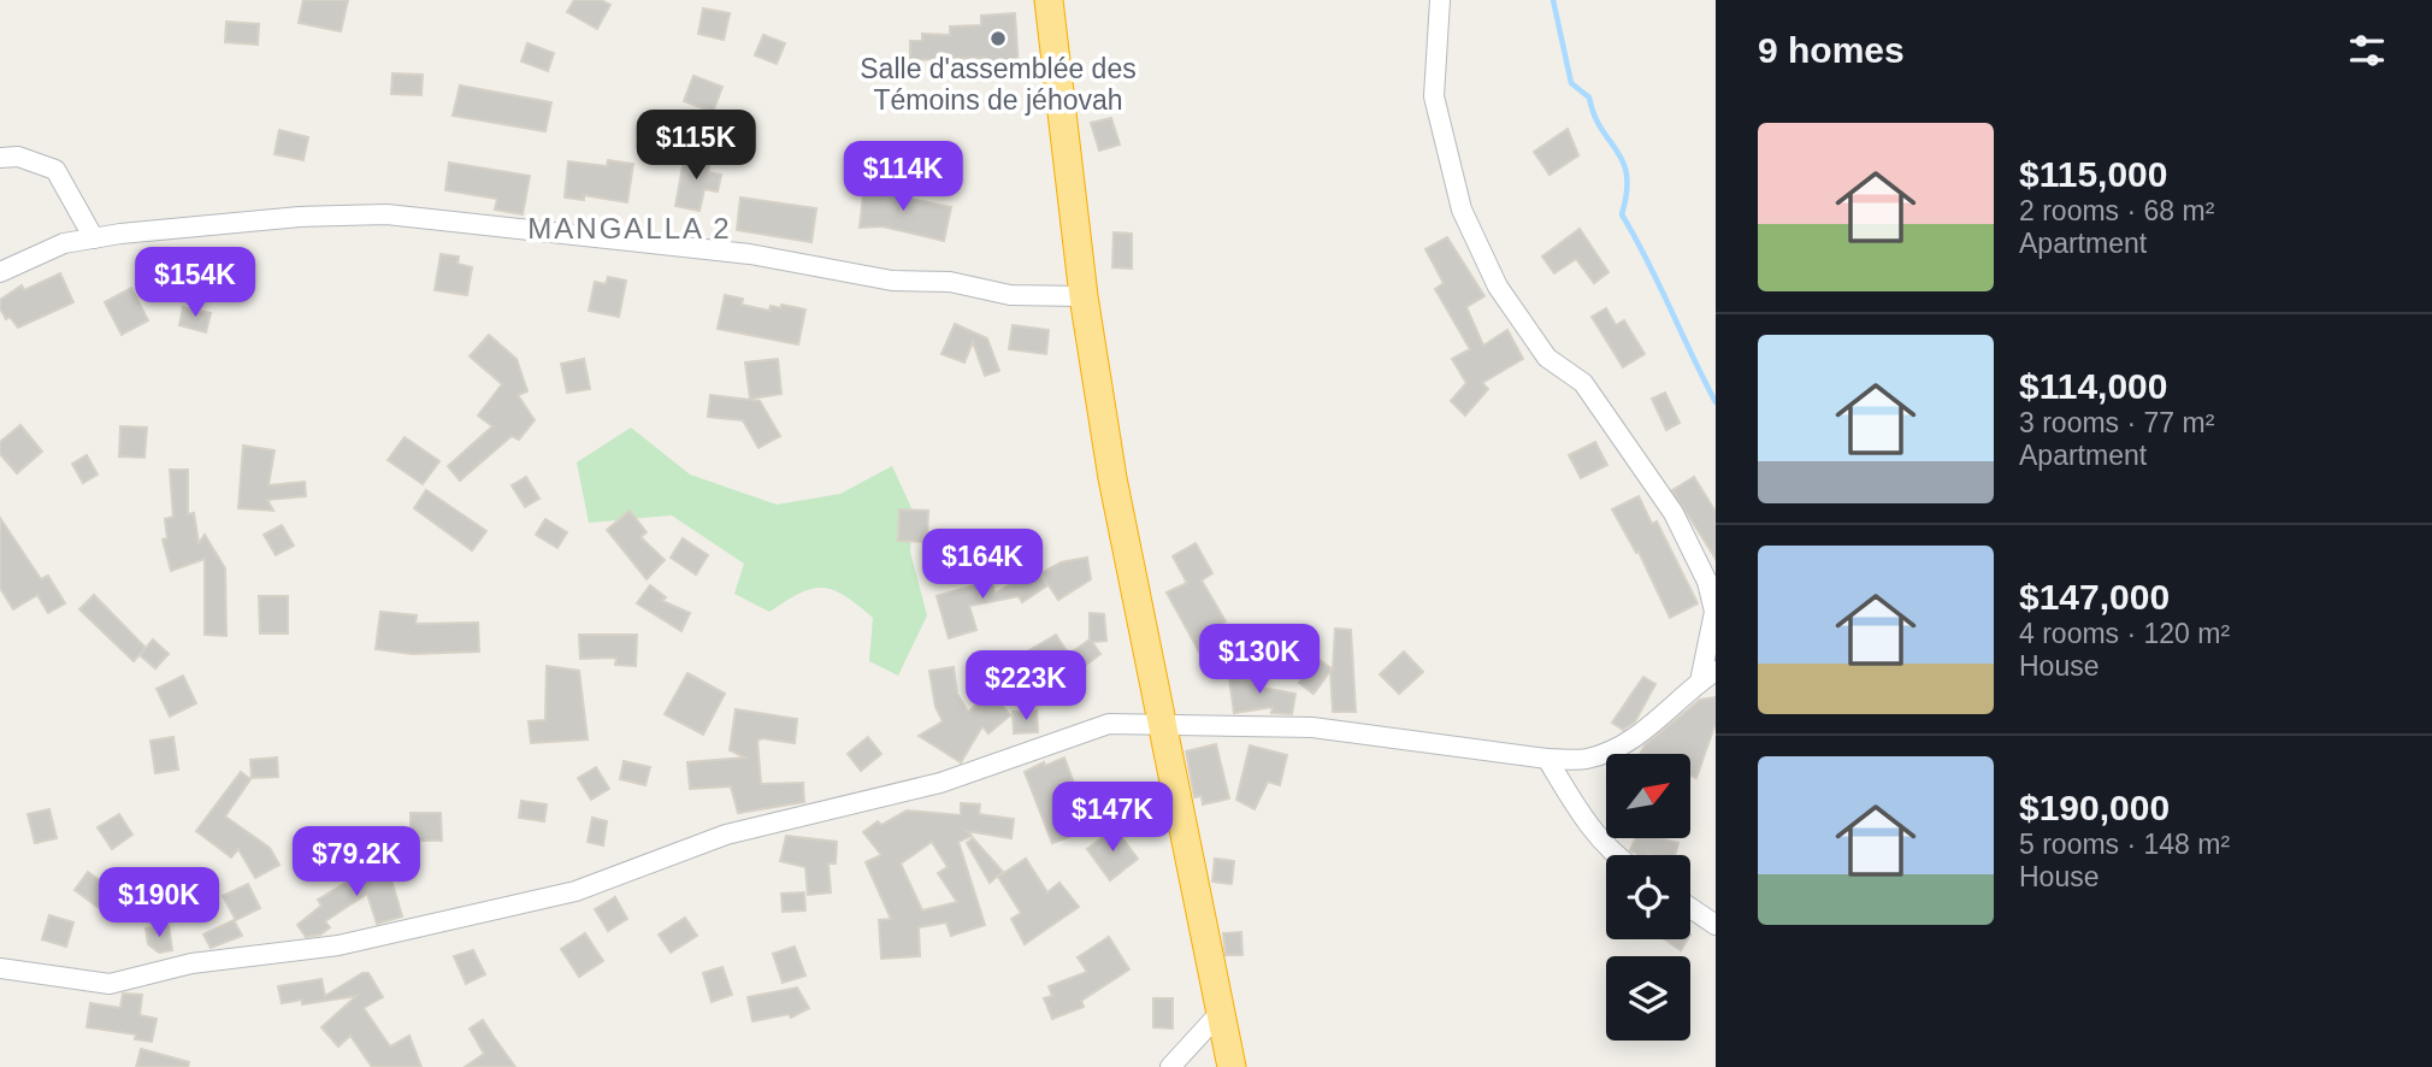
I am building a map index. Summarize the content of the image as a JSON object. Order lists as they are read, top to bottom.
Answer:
{
  "districts": ["MANGALLA 2"],
  "places": ["Salle d'assemblée des Témoins de jéhovah"],
  "north": "top right",
  "page": {
    "heading": "9 homes",
    "list": [
      {
        "name": "$115,000",
        "note": "2 rooms · 68 m² · Apartment"
      },
      {
        "name": "$114,000",
        "note": "3 rooms · 77 m² · Apartment"
      },
      {
        "name": "$147,000",
        "note": "4 rooms · 120 m² · House"
      },
      {
        "name": "$190,000",
        "note": "5 rooms · 148 m² · House"
      }
    ],
    "price": [
      "$115K",
      "$114K",
      "$154K",
      "$164K",
      "$130K",
      "$223K",
      "$147K",
      "$79.2K",
      "$190K"
    ]
  }
}
